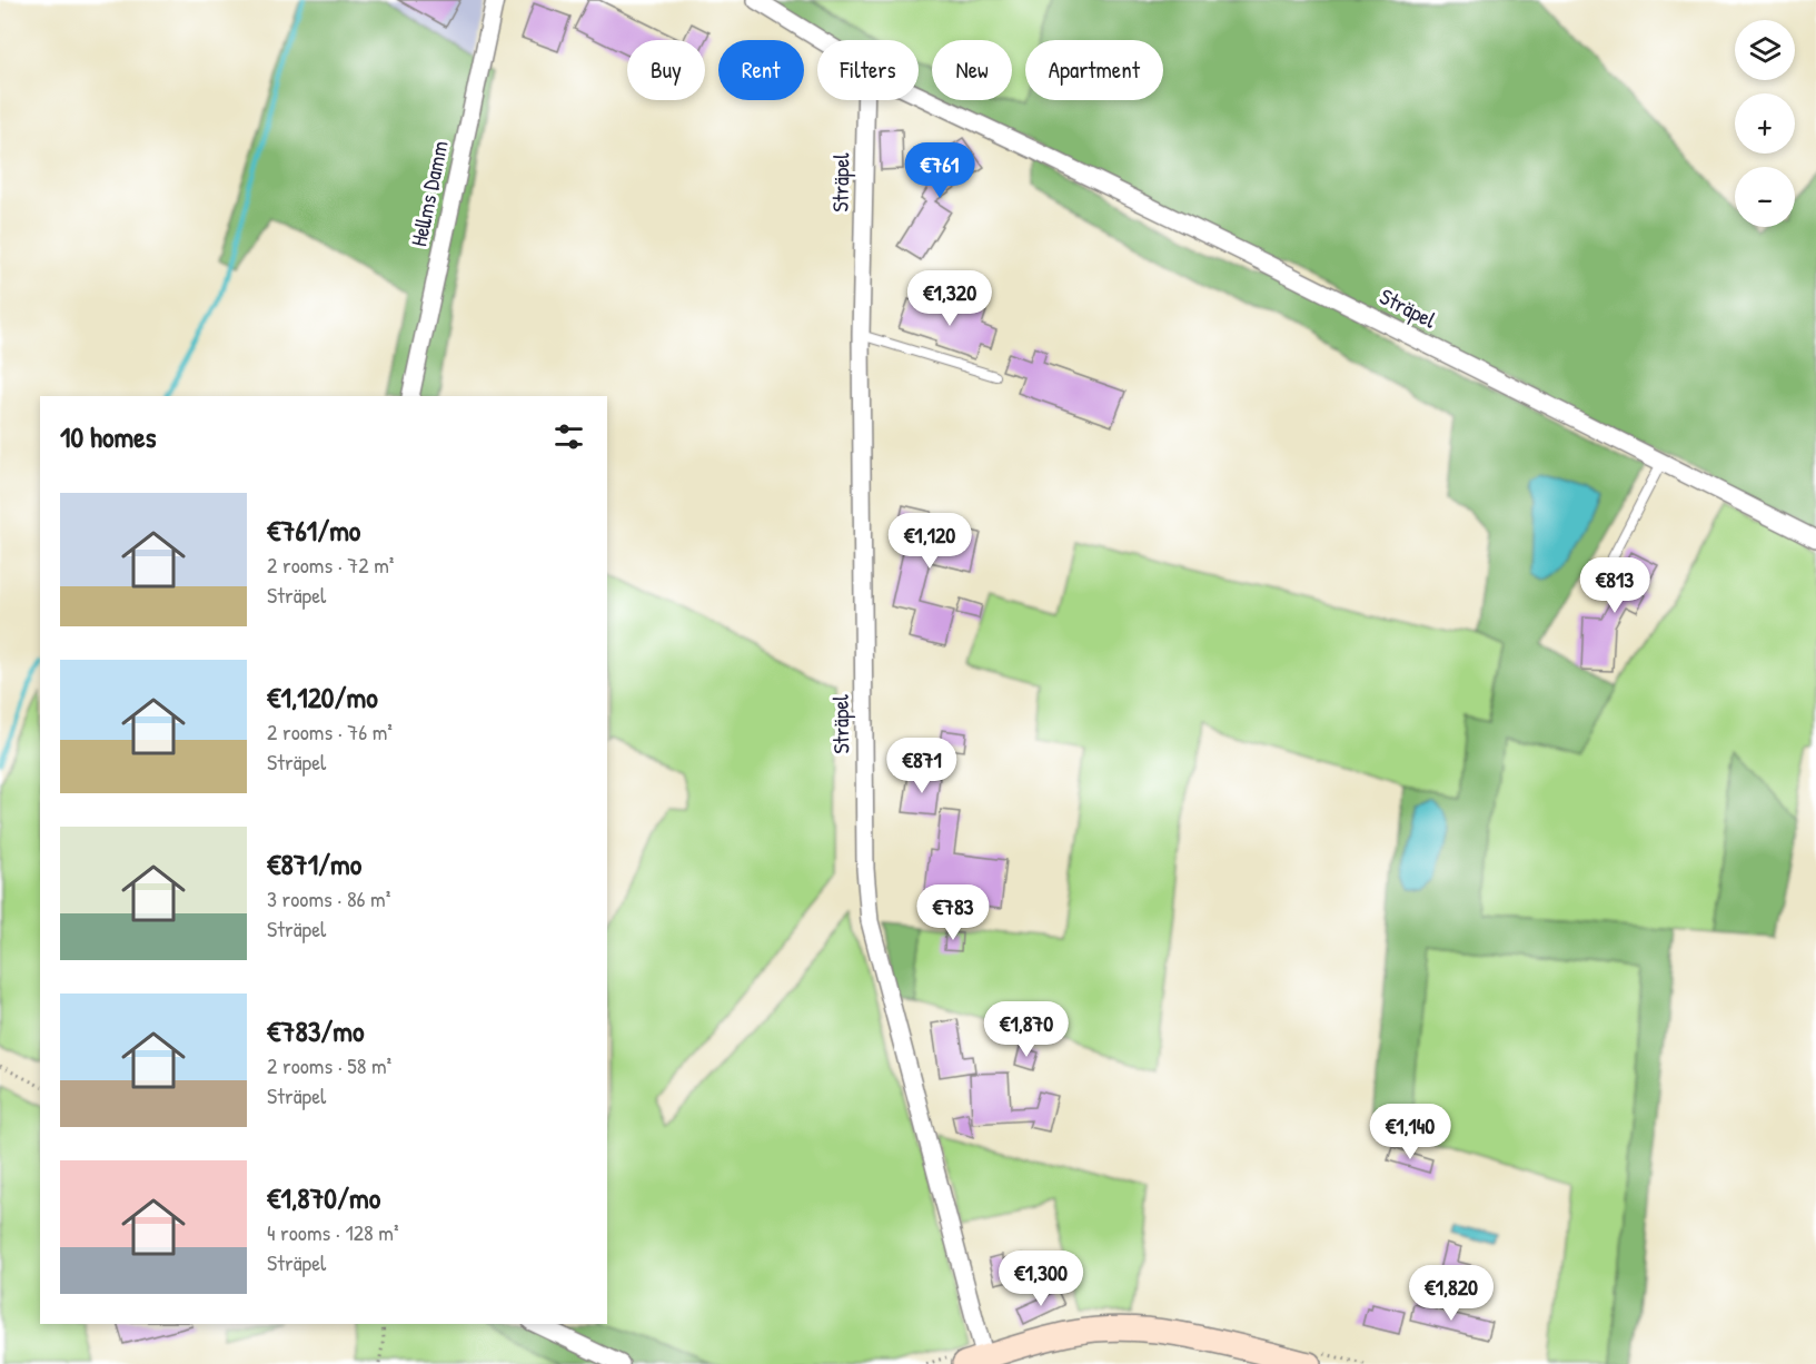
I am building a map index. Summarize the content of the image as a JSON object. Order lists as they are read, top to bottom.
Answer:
{
  "streets": {
    "street": ["Sträpel", "Hellms Damm"]
  },
  "page": {
    "map_buttons": ["+", "−"],
    "chip": [
      "Buy",
      "Rent",
      "Filters",
      "New",
      "Apartment"
    ],
    "price": [
      "€761",
      "€1,320",
      "€1,120",
      "€813",
      "€871",
      "€783",
      "€1,870",
      "€1,140",
      "€1,300",
      "€1,820"
    ],
    "heading": "10 homes",
    "list": [
      {
        "name": "€761/mo",
        "note": "2 rooms · 72 m² · Sträpel"
      },
      {
        "name": "€1,120/mo",
        "note": "2 rooms · 76 m² · Sträpel"
      },
      {
        "name": "€871/mo",
        "note": "3 rooms · 86 m² · Sträpel"
      },
      {
        "name": "€783/mo",
        "note": "2 rooms · 58 m² · Sträpel"
      },
      {
        "name": "€1,870/mo",
        "note": "4 rooms · 128 m² · Sträpel"
      }
    ]
  }
}
